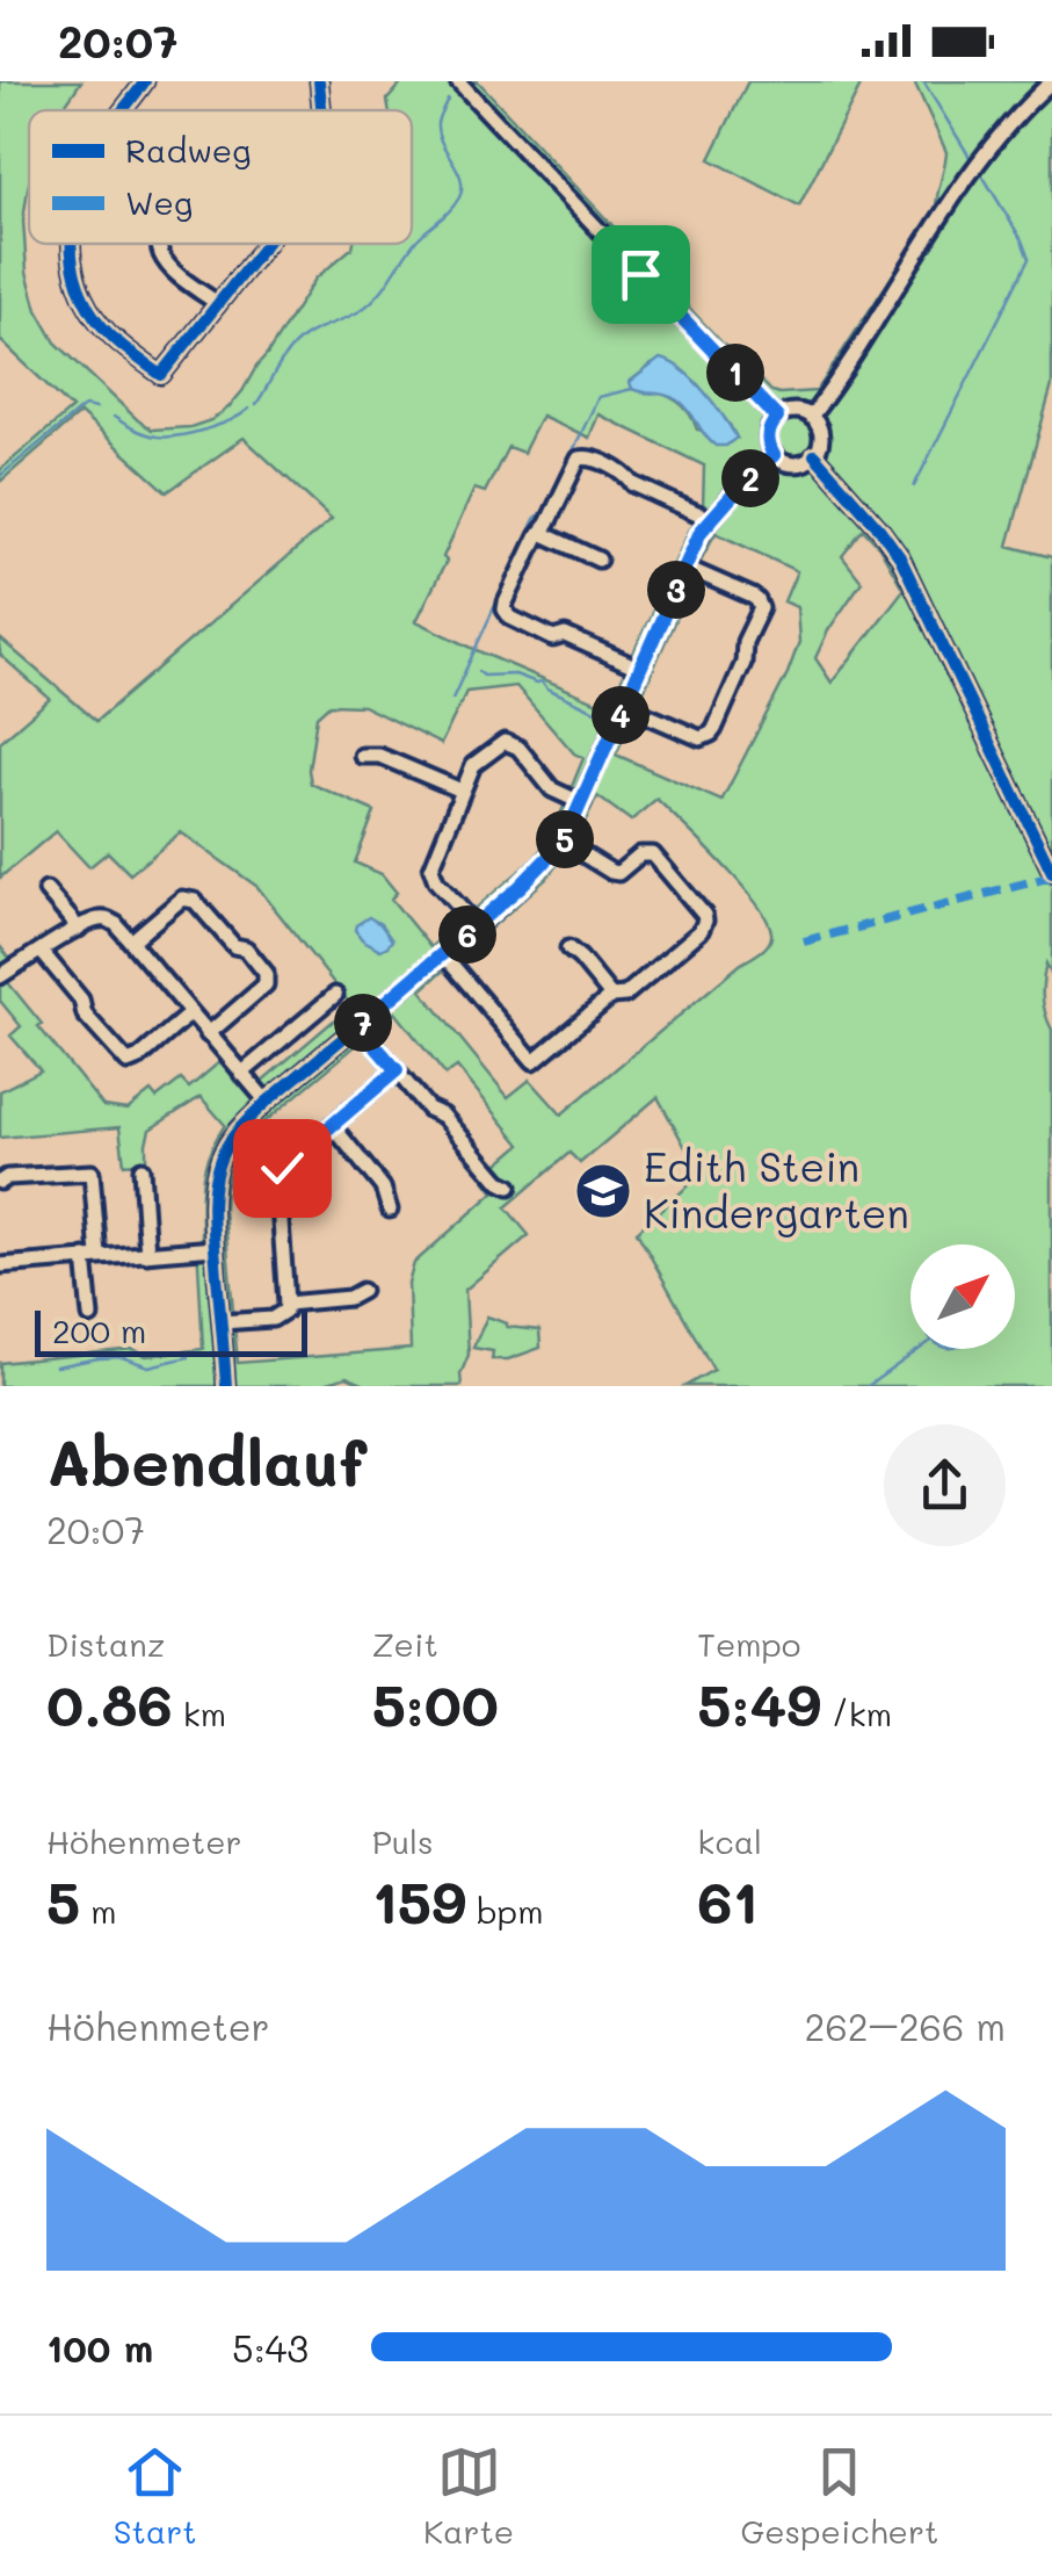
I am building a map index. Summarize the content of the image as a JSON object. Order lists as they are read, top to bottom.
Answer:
{
  "places": {
    "school or university": ["Edith Stein Kindergarten"]
  },
  "legend": ["Radweg", "Weg"],
  "scale_bar": "200 m",
  "north": "top right",
  "page": {
    "status": "20:07",
    "pins": [
      "1",
      "2",
      "3",
      "4",
      "5",
      "6",
      "7"
    ],
    "scale": "200 m",
    "heading": ["Abendlauf", "20:07"],
    "stats": [
      ["Distanz", "0.86 km"],
      ["Zeit", "5:00"],
      ["Tempo", "5:49 /km"],
      ["Höhenmeter", "5 m"],
      ["Puls", "159 bpm"],
      ["kcal", "61"]
    ],
    "chart": ["Höhenmeter", "262–266 m"],
    "list": [
      {
        "name": "100 m",
        "note": "5:43"
      }
    ],
    "tabs": ["Start", "Karte", "Gespeichert"]
  }
}
